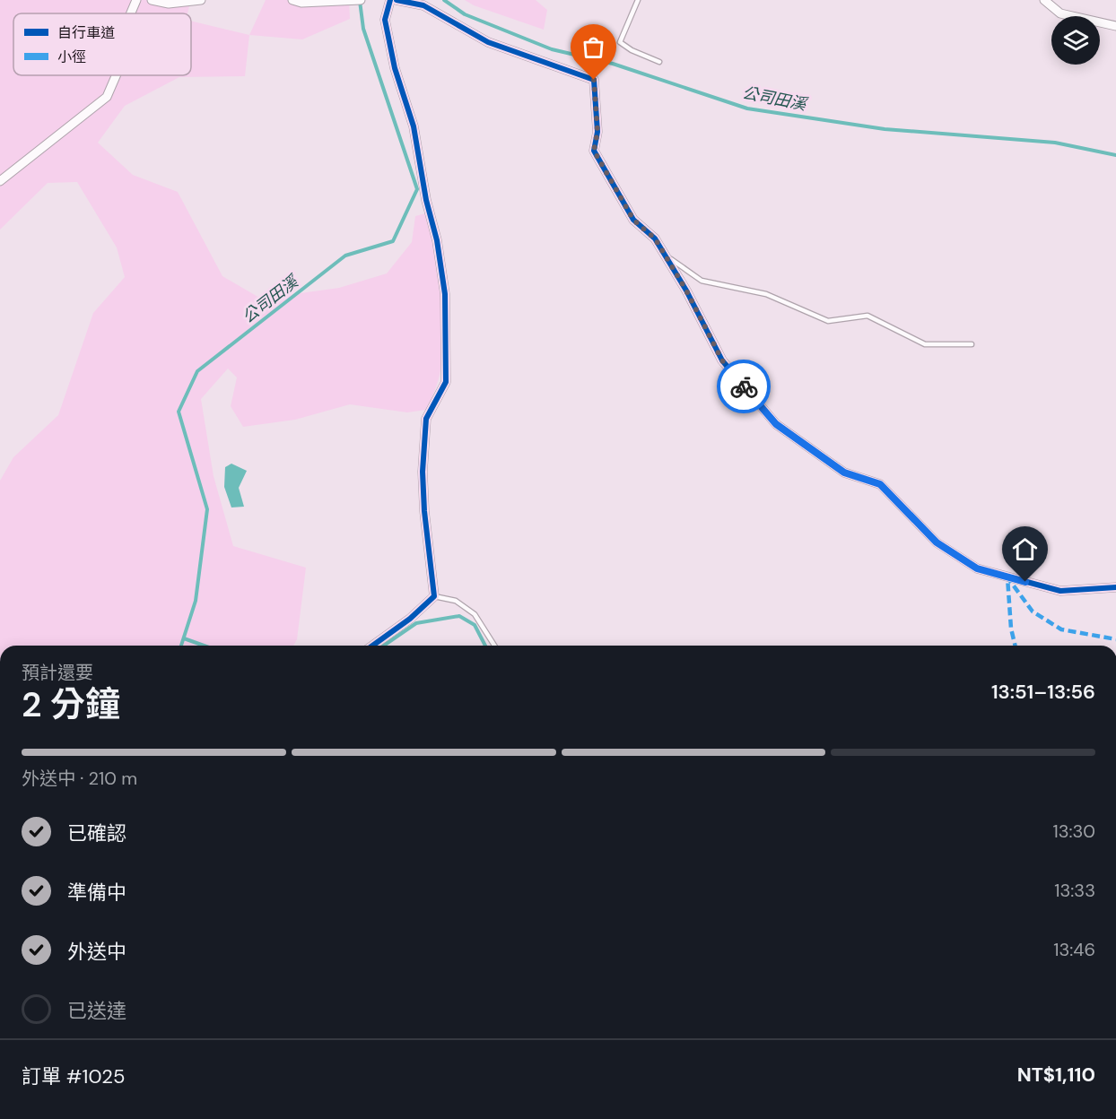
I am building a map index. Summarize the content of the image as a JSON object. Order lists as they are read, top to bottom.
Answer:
{
  "water": ["公司田溪"],
  "legend": ["自行車道", "小徑"],
  "page": {
    "heading": ["2 分鐘", "預計還要", "13:51–13:56"],
    "panel": ["訂單 #1025", "NT$1,110"],
    "bar": "外送中 · 210 m",
    "list": [
      ["已確認", "13:30"],
      ["準備中", "13:33"],
      ["外送中", "13:46"],
      "已送達"
    ]
  }
}
